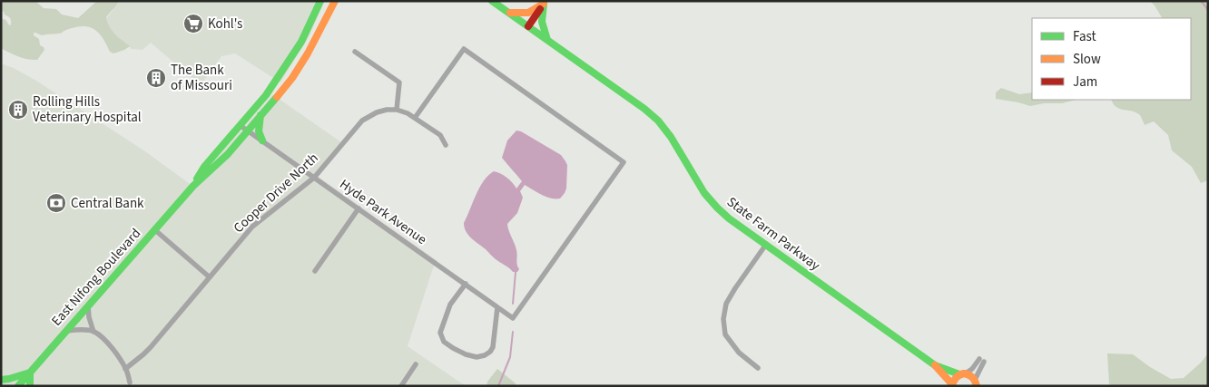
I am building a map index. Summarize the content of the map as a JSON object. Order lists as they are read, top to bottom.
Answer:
{
  "streets": {
    "main road": ["State Farm Parkway", "East Nifong Boulevard"],
    "street": ["Cooper Drive North", "Hyde Park Avenue"]
  },
  "crossings": [
    ["Cooper Drive North", "Hyde Park Avenue"],
    ["Hyde Park Avenue", "East Nifong Boulevard"]
  ],
  "places": {
    "supermarket": ["Kohl's"],
    "building": ["The Bank of Missouri", "Rolling Hills Veterinary Hospital"],
    "bank": ["Central Bank"]
  },
  "legend": ["Fast", "Slow", "Jam"]
}
